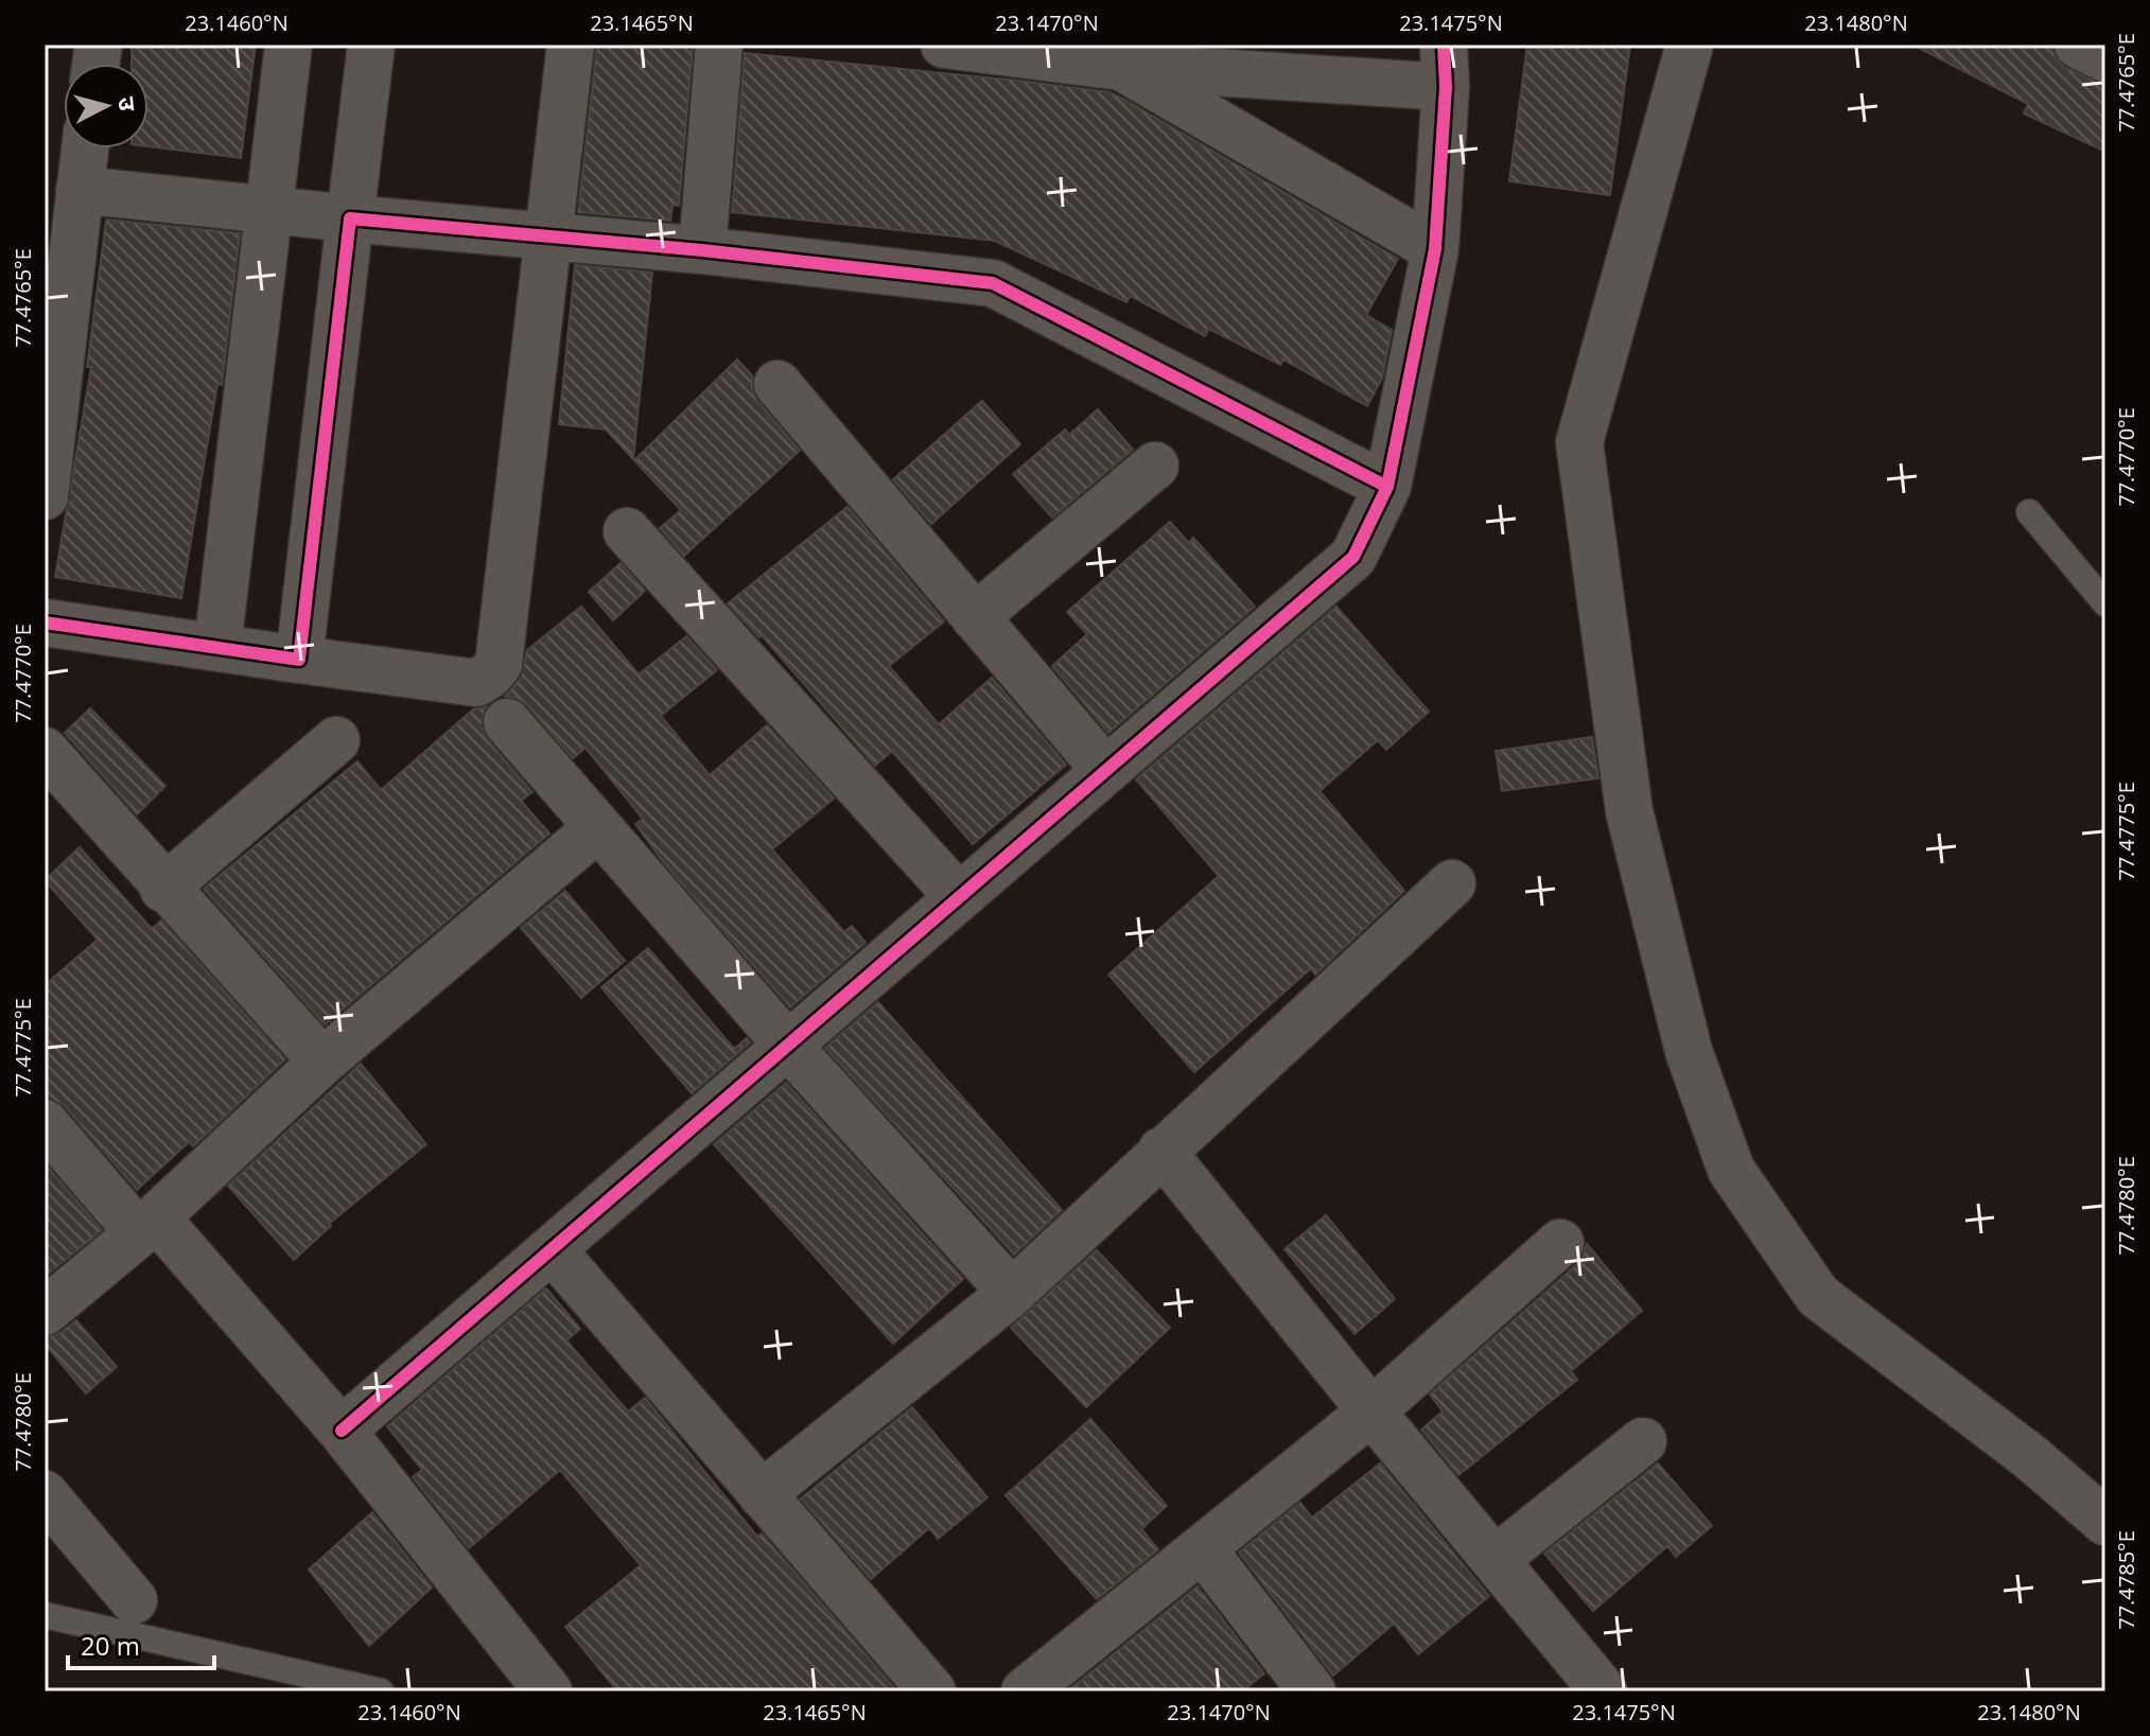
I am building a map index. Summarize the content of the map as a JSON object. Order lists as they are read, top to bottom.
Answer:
{
  "scale_bar": "20 m",
  "north": "right",
  "coordinates": [
    "23.1460°N",
    "23.1465°N",
    "23.1470°N",
    "23.1475°N",
    "23.1480°N",
    "77.4765°E",
    "77.4770°E",
    "77.4775°E",
    "77.4780°E",
    "77.4785°E"
  ]
}
